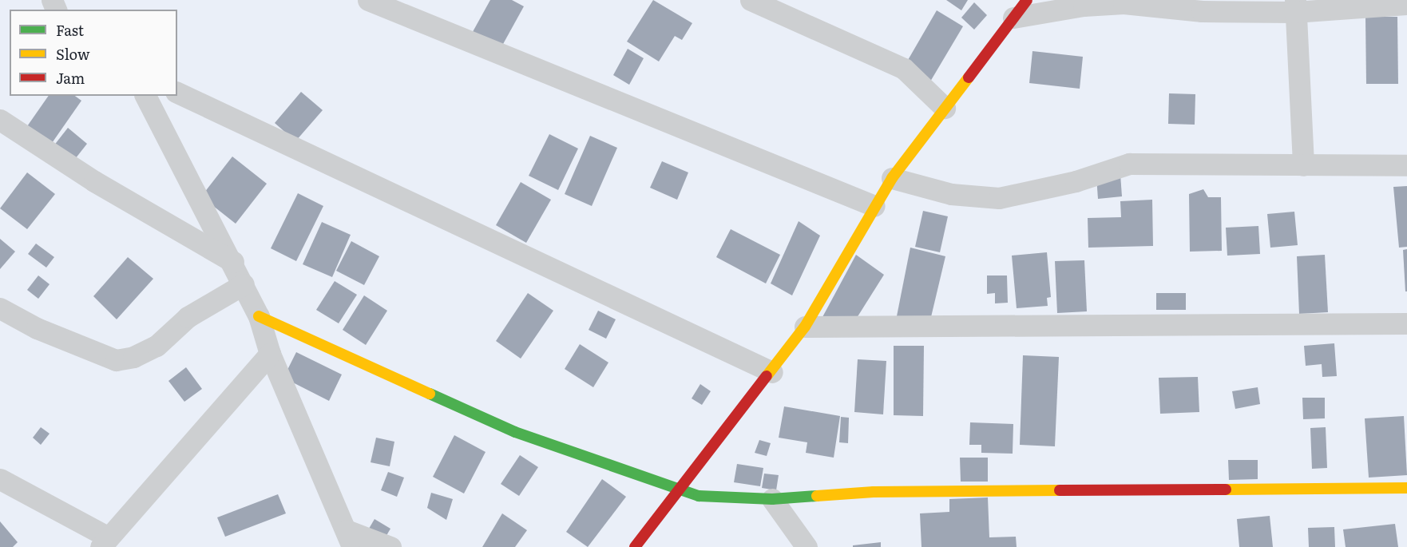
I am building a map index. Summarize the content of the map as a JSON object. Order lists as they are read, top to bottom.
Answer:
{
  "legend": ["Fast", "Slow", "Jam"]
}
